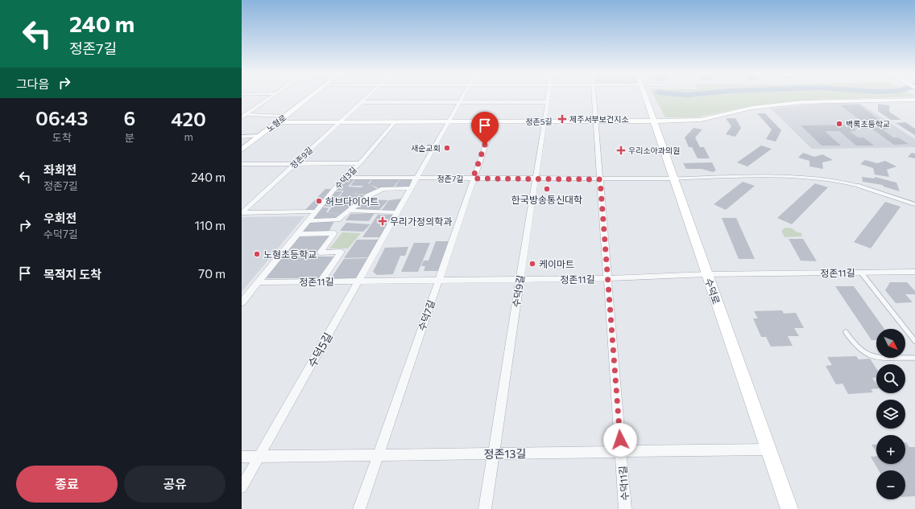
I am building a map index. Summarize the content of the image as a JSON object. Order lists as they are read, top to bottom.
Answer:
{
  "streets": {
    "main road": ["정존5길", "노형로", "수덕로"],
    "street": [
      "정존9길",
      "수덕3길",
      "정존7길",
      "정존11길",
      "수덕9길",
      "수덕7길",
      "수덕5길",
      "정존13길",
      "수덕11길"
    ]
  },
  "crossings": [
    ["정존5길", "노형로"],
    ["정존5길", "정존9길"],
    ["정존5길", "수덕3길"],
    ["정존5길", "수덕9길"],
    ["정존5길", "수덕로"],
    ["정존5길", "수덕7길"],
    ["정존5길", "수덕5길"],
    ["정존5길", "수덕11길"],
    ["수덕3길", "정존7길"],
    ["수덕3길", "정존11길"],
    ["정존7길", "수덕9길"],
    ["정존7길", "수덕로"],
    ["정존7길", "수덕7길"],
    ["정존7길", "수덕5길"],
    ["정존7길", "수덕11길"],
    ["정존11길", "수덕9길"],
    ["정존11길", "수덕로"],
    ["정존11길", "수덕7길"],
    ["정존11길", "수덕5길"],
    ["정존11길", "수덕11길"],
    ["수덕9길", "정존13길"],
    ["수덕로", "정존13길"],
    ["수덕7길", "정존13길"],
    ["수덕5길", "정존13길"],
    ["정존13길", "수덕11길"]
  ],
  "places": {
    "health": ["제주서부보건지소", "우리소아과의원", "우리가정의학과"],
    "other": [
      "백록초등학교",
      "새순교회",
      "한국방송통신대학",
      "허브다이어트",
      "노형초등학교",
      "케이마트"
    ]
  },
  "north": "bottom right",
  "page": {
    "turn": ["240 m", "정존7길"],
    "then": "그다음",
    "eta": [
      "06:43",
      "도착",
      "6",
      "분",
      "420",
      "m"
    ],
    "list": [
      {
        "name": "좌회전",
        "note": "정존7길",
        "value": "240 m"
      },
      {
        "name": "우회전",
        "note": "수덕7길",
        "value": "110 m"
      },
      {
        "name": "목적지 도착",
        "value": "70 m"
      }
    ],
    "map_buttons": ["+", "−"],
    "buttons": ["종료", "공유"]
  }
}
